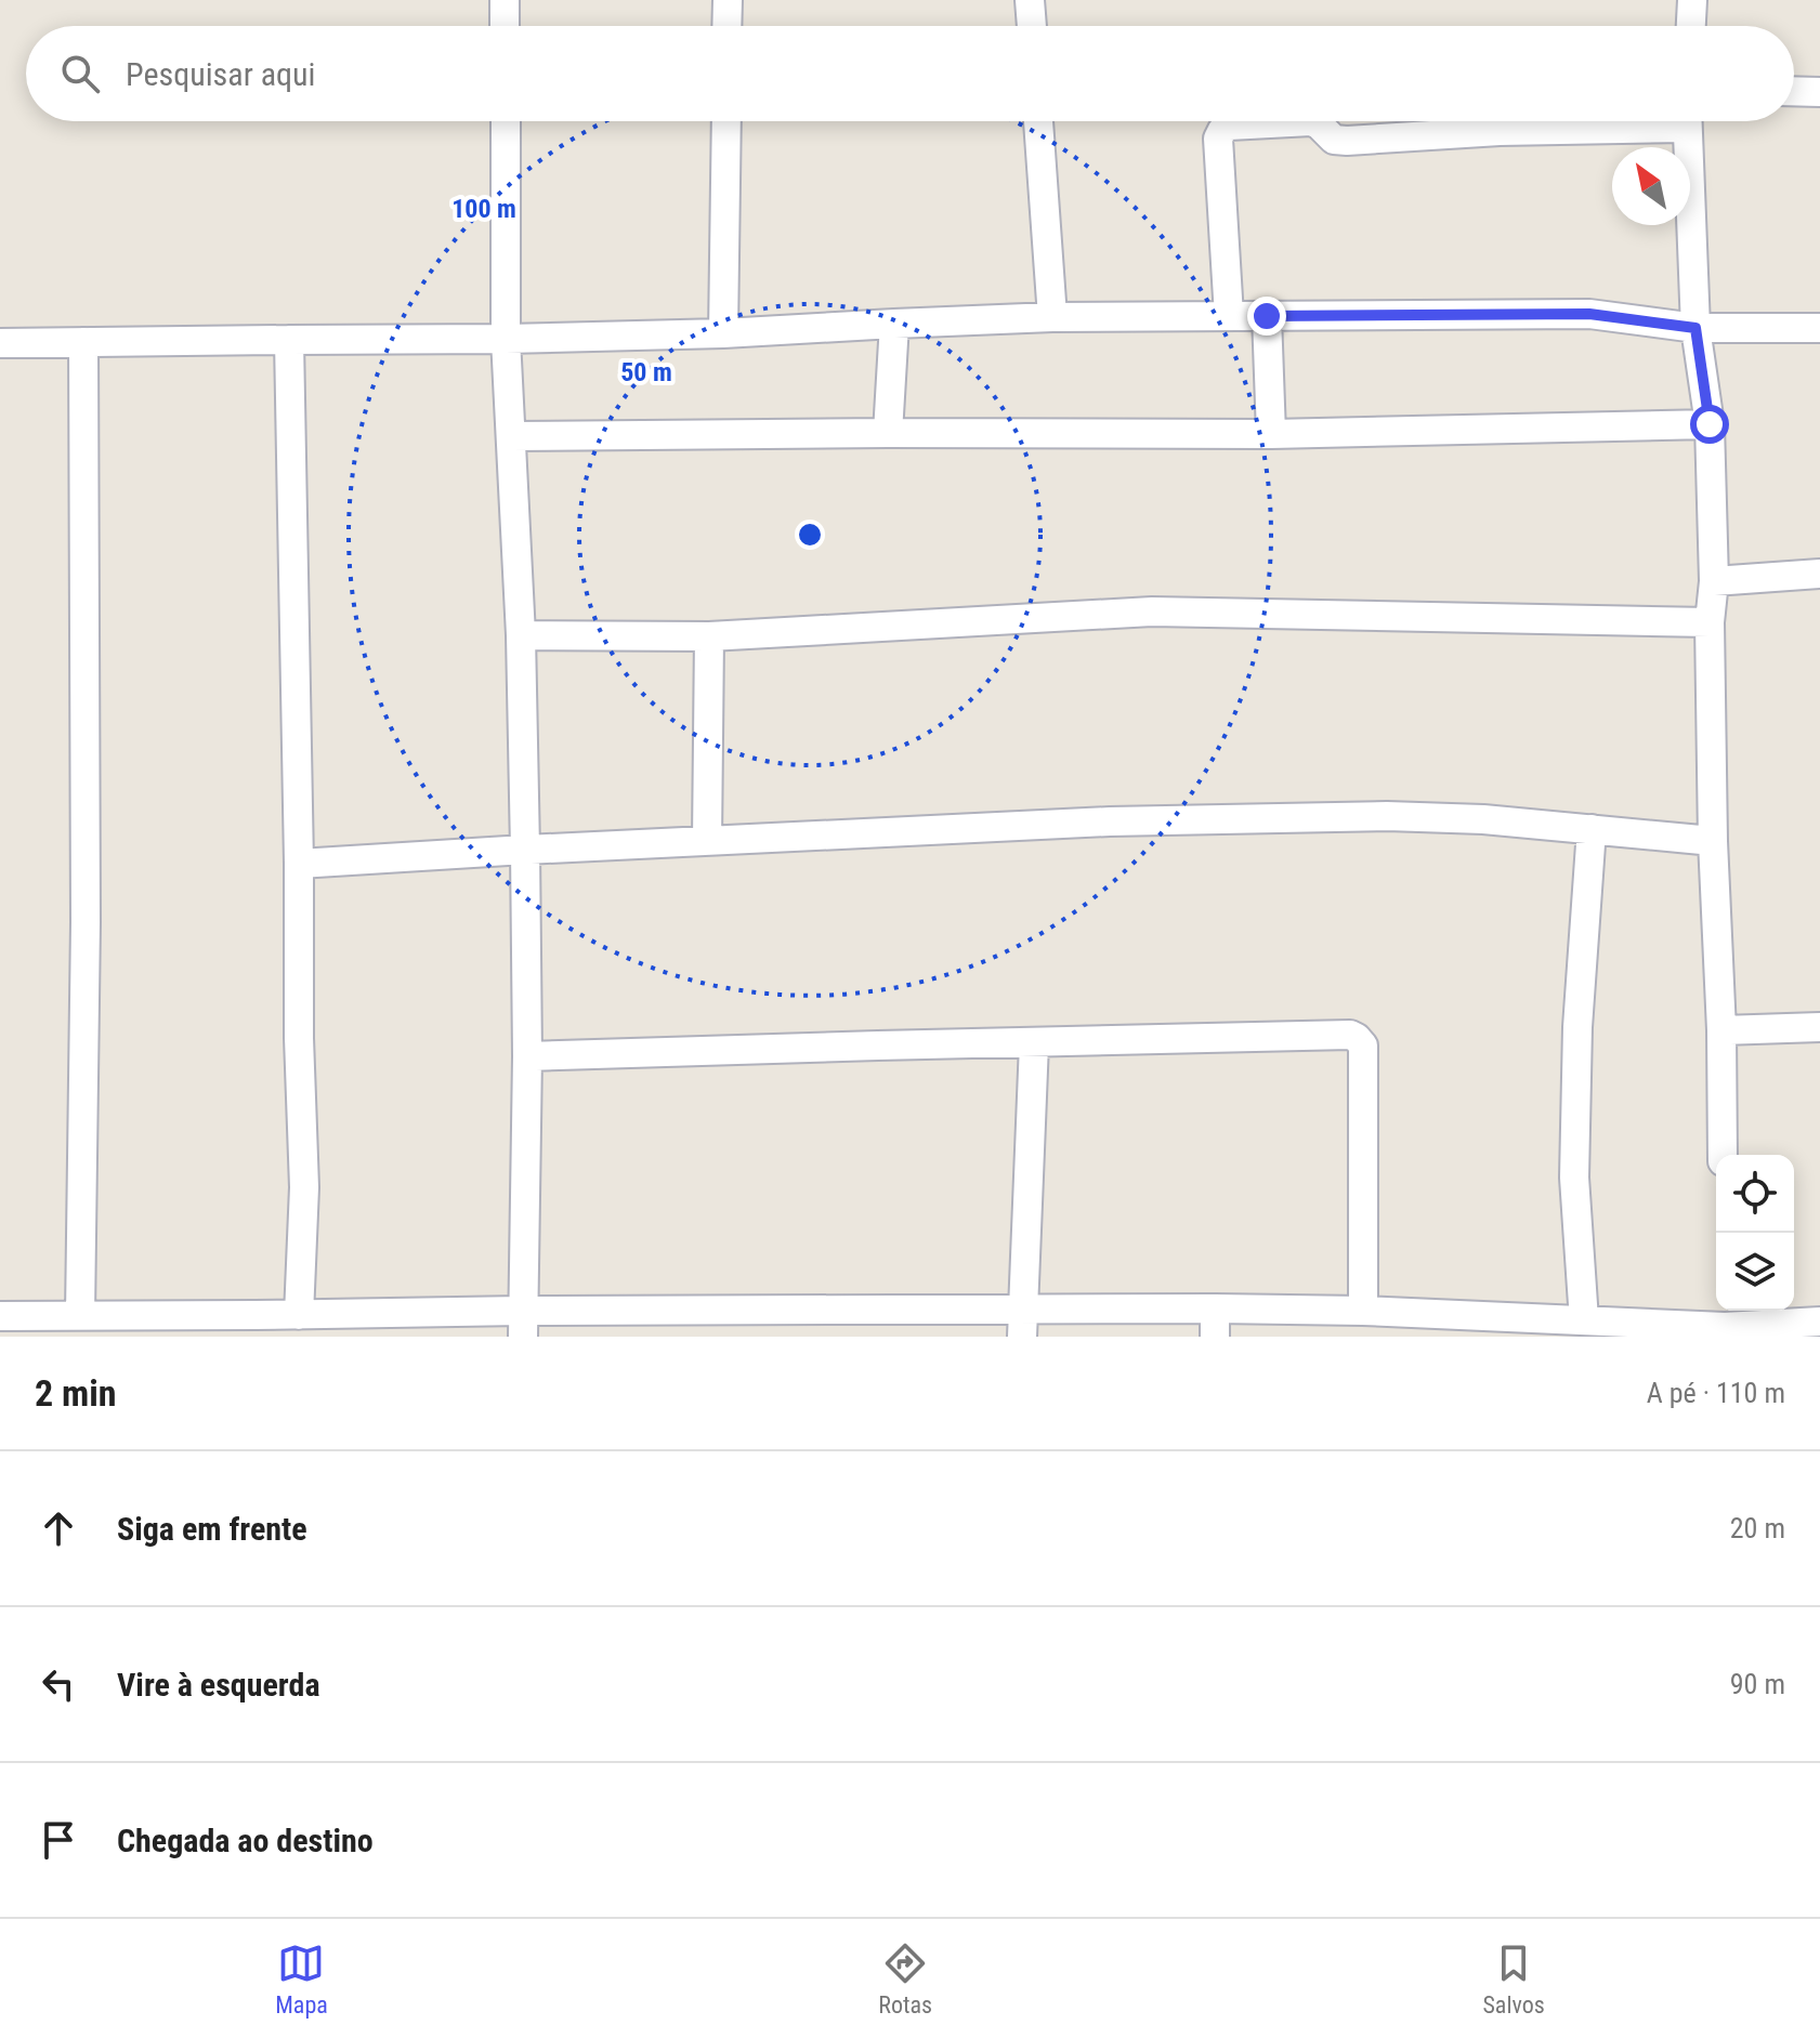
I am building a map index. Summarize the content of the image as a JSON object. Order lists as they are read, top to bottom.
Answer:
{
  "north": "top left",
  "page": {
    "search": "Pesquisar aqui",
    "heading": ["2 min", "A pé · 110 m"],
    "list": [
      ["Siga em frente", "20 m"],
      ["Vire à esquerda", "90 m"],
      "Chegada ao destino"
    ],
    "nav": ["Mapa", "Rotas", "Salvos"]
  },
  "rings": ["100 m", "50 m"]
}
